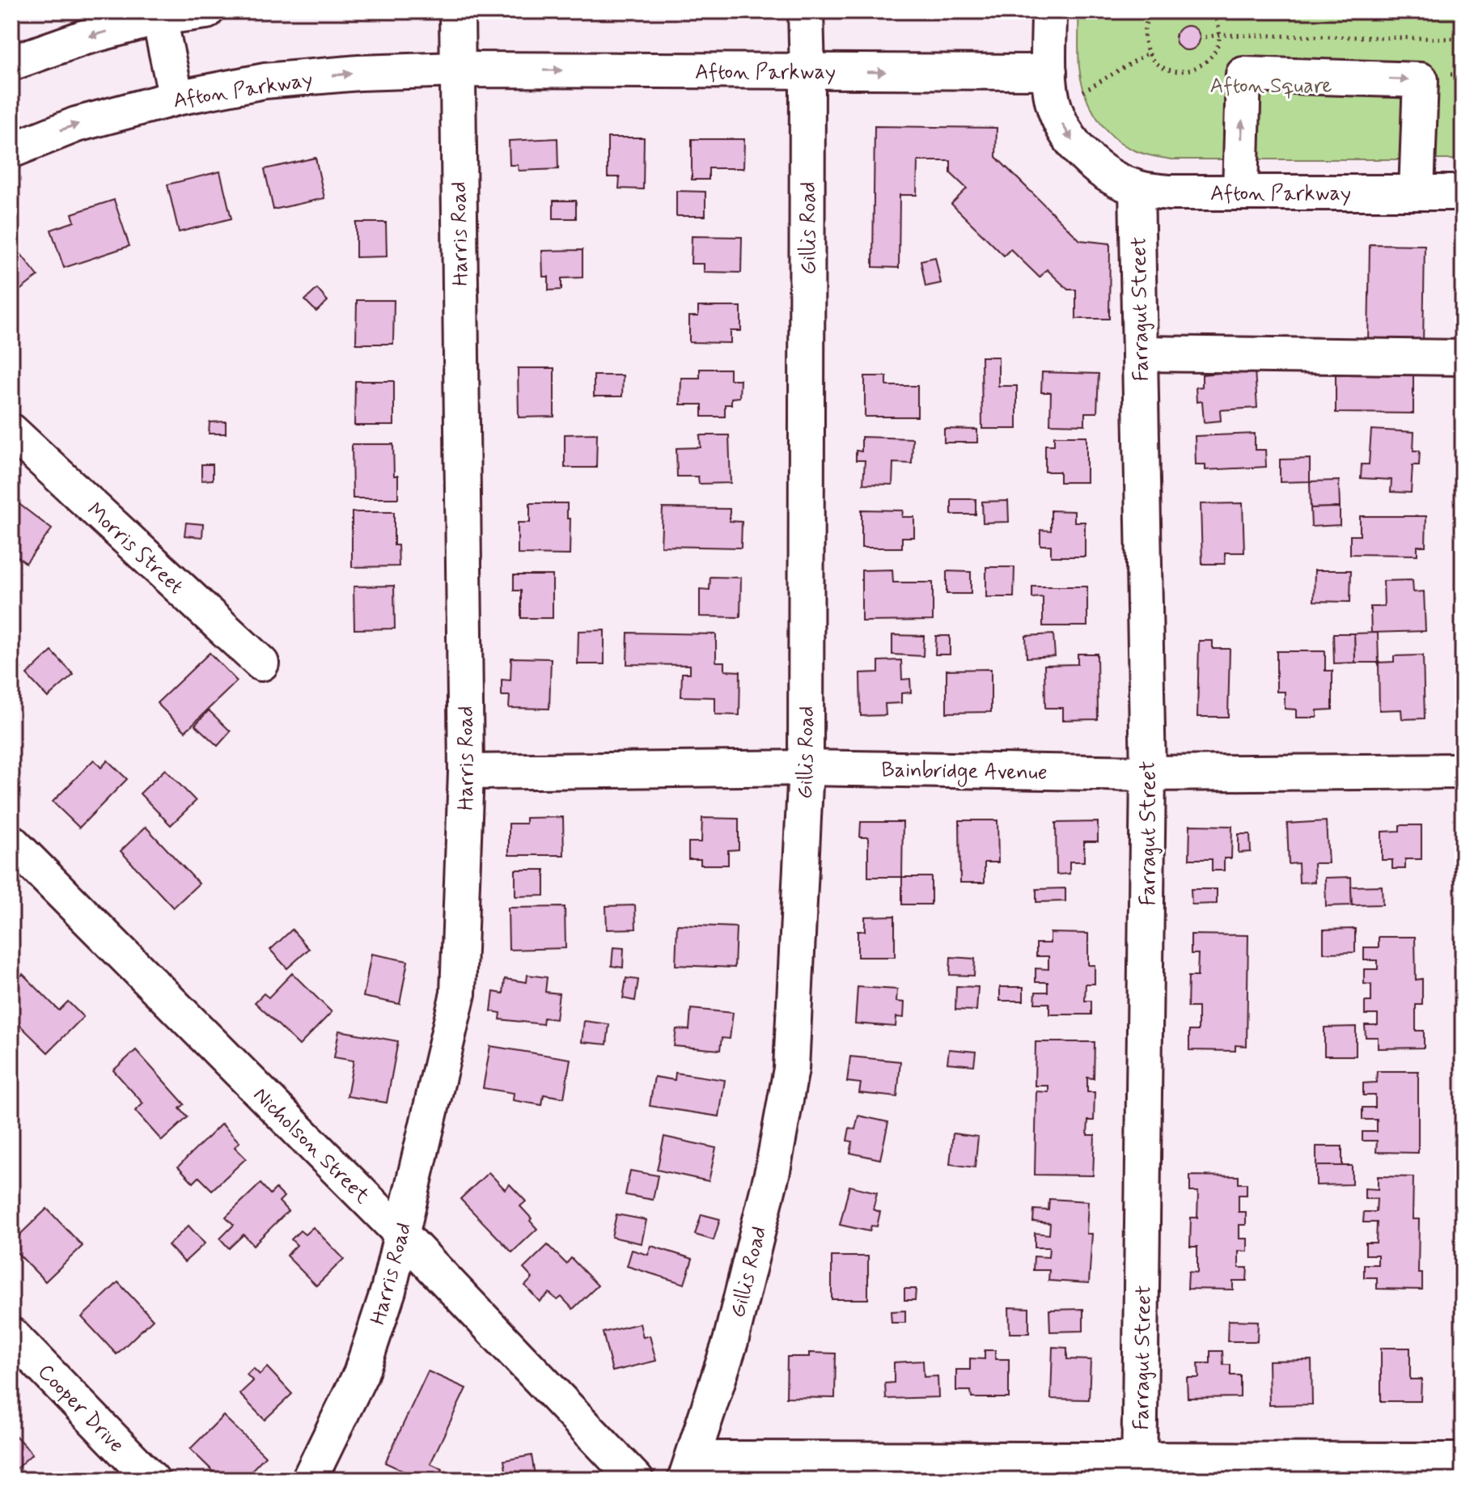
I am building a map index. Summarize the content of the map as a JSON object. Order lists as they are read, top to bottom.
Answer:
{
  "streets": {
    "street": [
      "Afton Parkway",
      "Gillis Road",
      "Harris Road",
      "Farragut Street",
      "Morris Street",
      "Bainbridge Avenue",
      "Nicholson Street",
      "Cooper Drive"
    ]
  },
  "crossings": [
    ["Afton Parkway", "Gillis Road"],
    ["Afton Parkway", "Harris Road"],
    ["Afton Parkway", "Farragut Street"],
    ["Gillis Road", "Bainbridge Avenue"],
    ["Harris Road", "Bainbridge Avenue"],
    ["Harris Road", "Nicholson Street"],
    ["Farragut Street", "Bainbridge Avenue"]
  ],
  "one_way": ["Afton Parkway"],
  "parks": ["Afton Square"]
}
